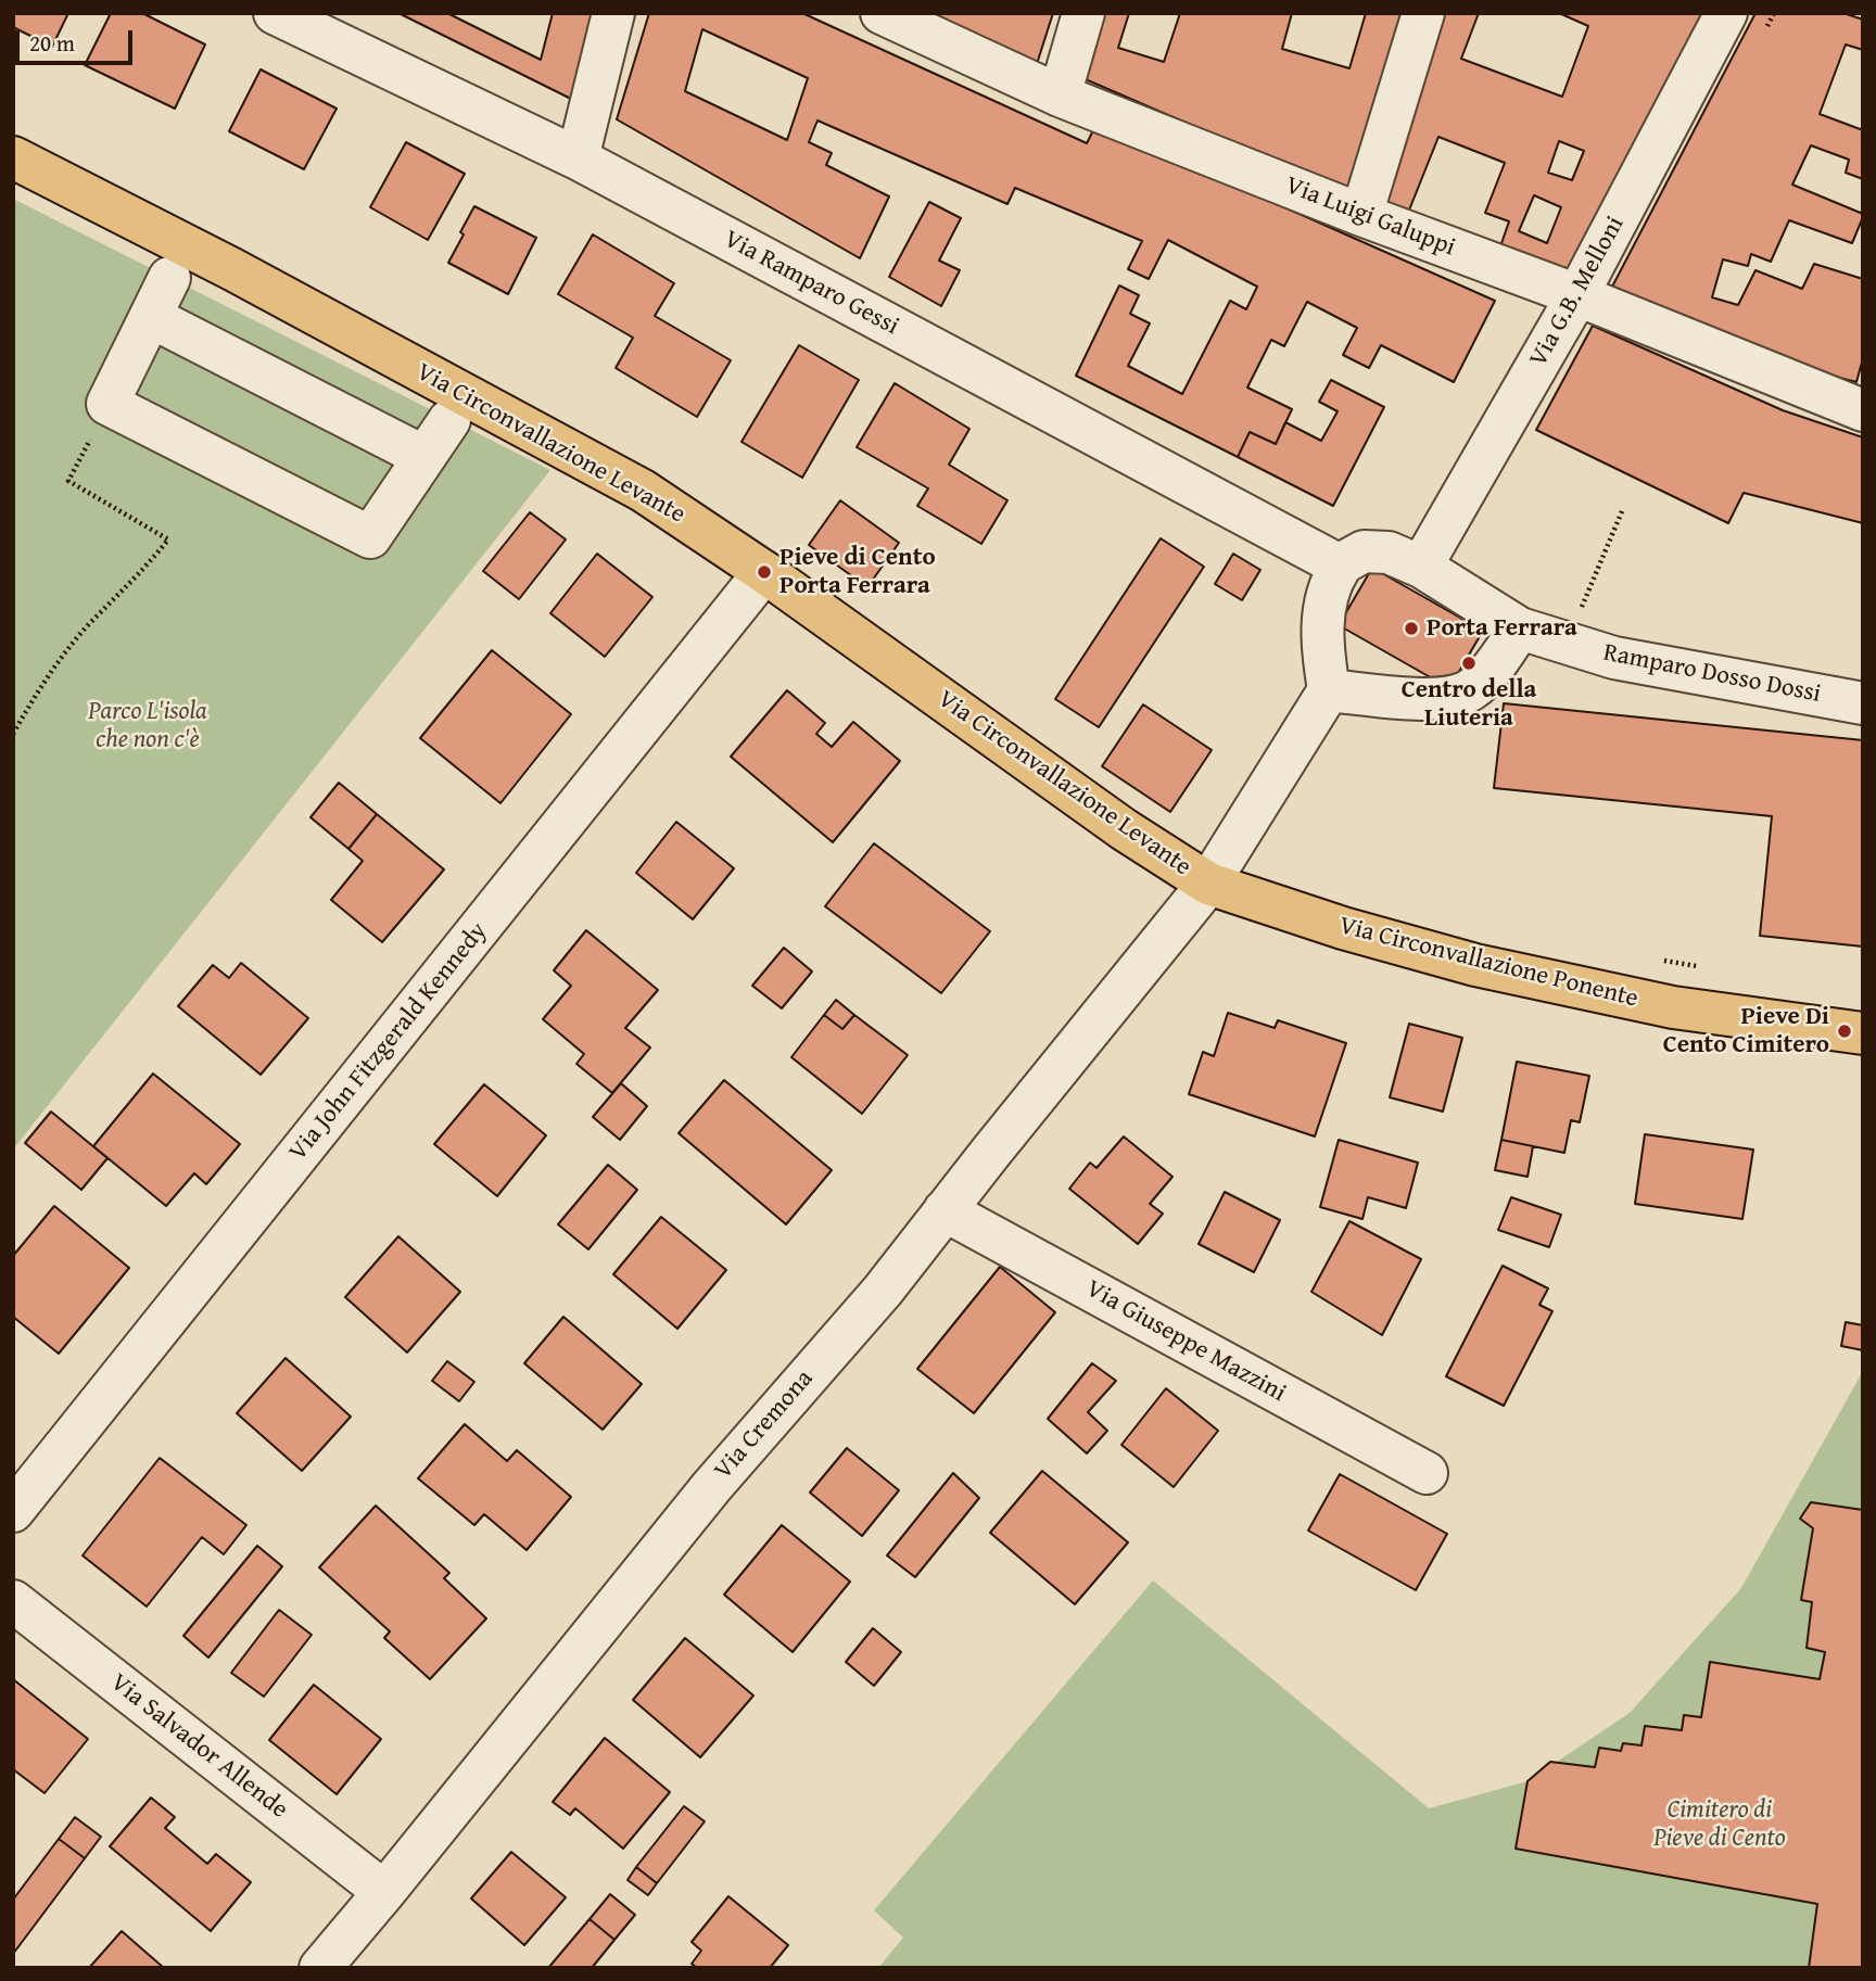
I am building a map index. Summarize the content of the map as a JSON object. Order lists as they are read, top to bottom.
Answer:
{
  "streets": {
    "main road": ["Via Circonvallazione Levante", "Via Circonvallazione Ponente"],
    "street": [
      "Via Luigi Galuppi",
      "Via Ramparo Gessi",
      "Via G.B. Melloni",
      "Ramparo Dosso Dossi",
      "Via John Fitzgerald Kennedy",
      "Via Giuseppe Mazzini",
      "Via Cremona",
      "Via Salvador Allende"
    ]
  },
  "crossings": [
    ["Via Luigi Galuppi", "Via G.B. Melloni"],
    ["Via Ramparo Gessi", "Ramparo Dosso Dossi"],
    ["Via G.B. Melloni", "Ramparo Dosso Dossi"],
    ["Via Circonvallazione Levante", "Via Circonvallazione Ponente"],
    ["Via Circonvallazione Levante", "Via John Fitzgerald Kennedy"],
    ["Via Circonvallazione Levante", "Via Cremona"],
    ["Via Circonvallazione Ponente", "Via Cremona"],
    ["Via Giuseppe Mazzini", "Via Cremona"],
    ["Via Cremona", "Via Salvador Allende"]
  ],
  "parks": ["Parco L'isola che non c'è", "Cimitero di Pieve di Cento"],
  "places": [
    "Pieve di Cento Porta Ferrara",
    "Porta Ferrara",
    "Centro della Liuteria",
    "Pieve Di Cento Cimitero"
  ],
  "scale_bar": "20 m"
}
